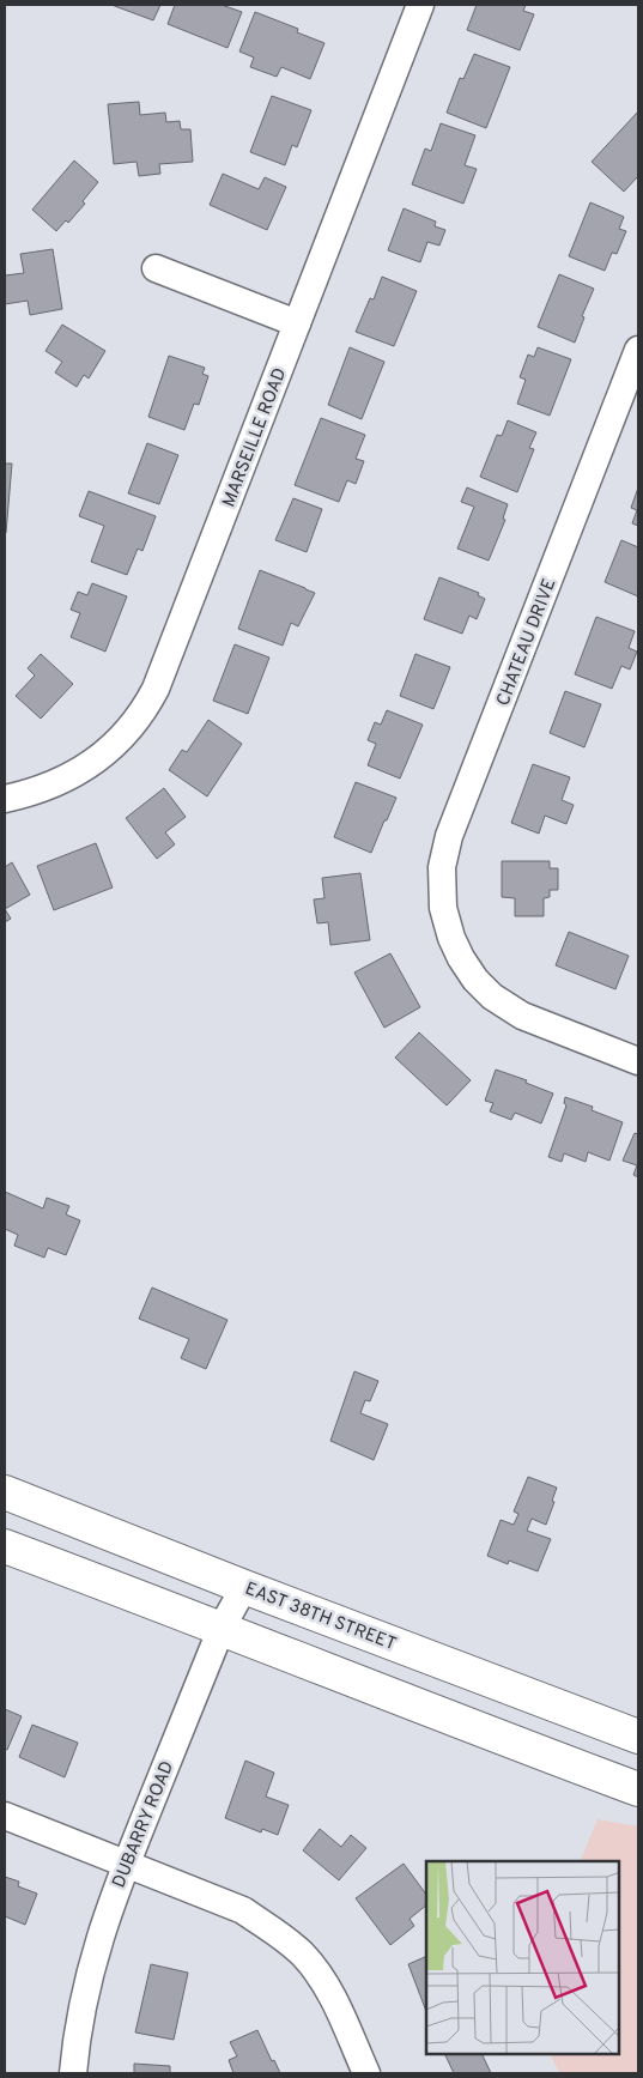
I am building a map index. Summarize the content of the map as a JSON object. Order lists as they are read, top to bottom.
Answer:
{
  "streets": {
    "main road": ["EAST 38TH STREET"],
    "street": ["MARSEILLE ROAD", "CHATEAU DRIVE", "DUBARRY ROAD"]
  },
  "crossings": [
    ["EAST 38TH STREET", "DUBARRY ROAD"]
  ]
}
